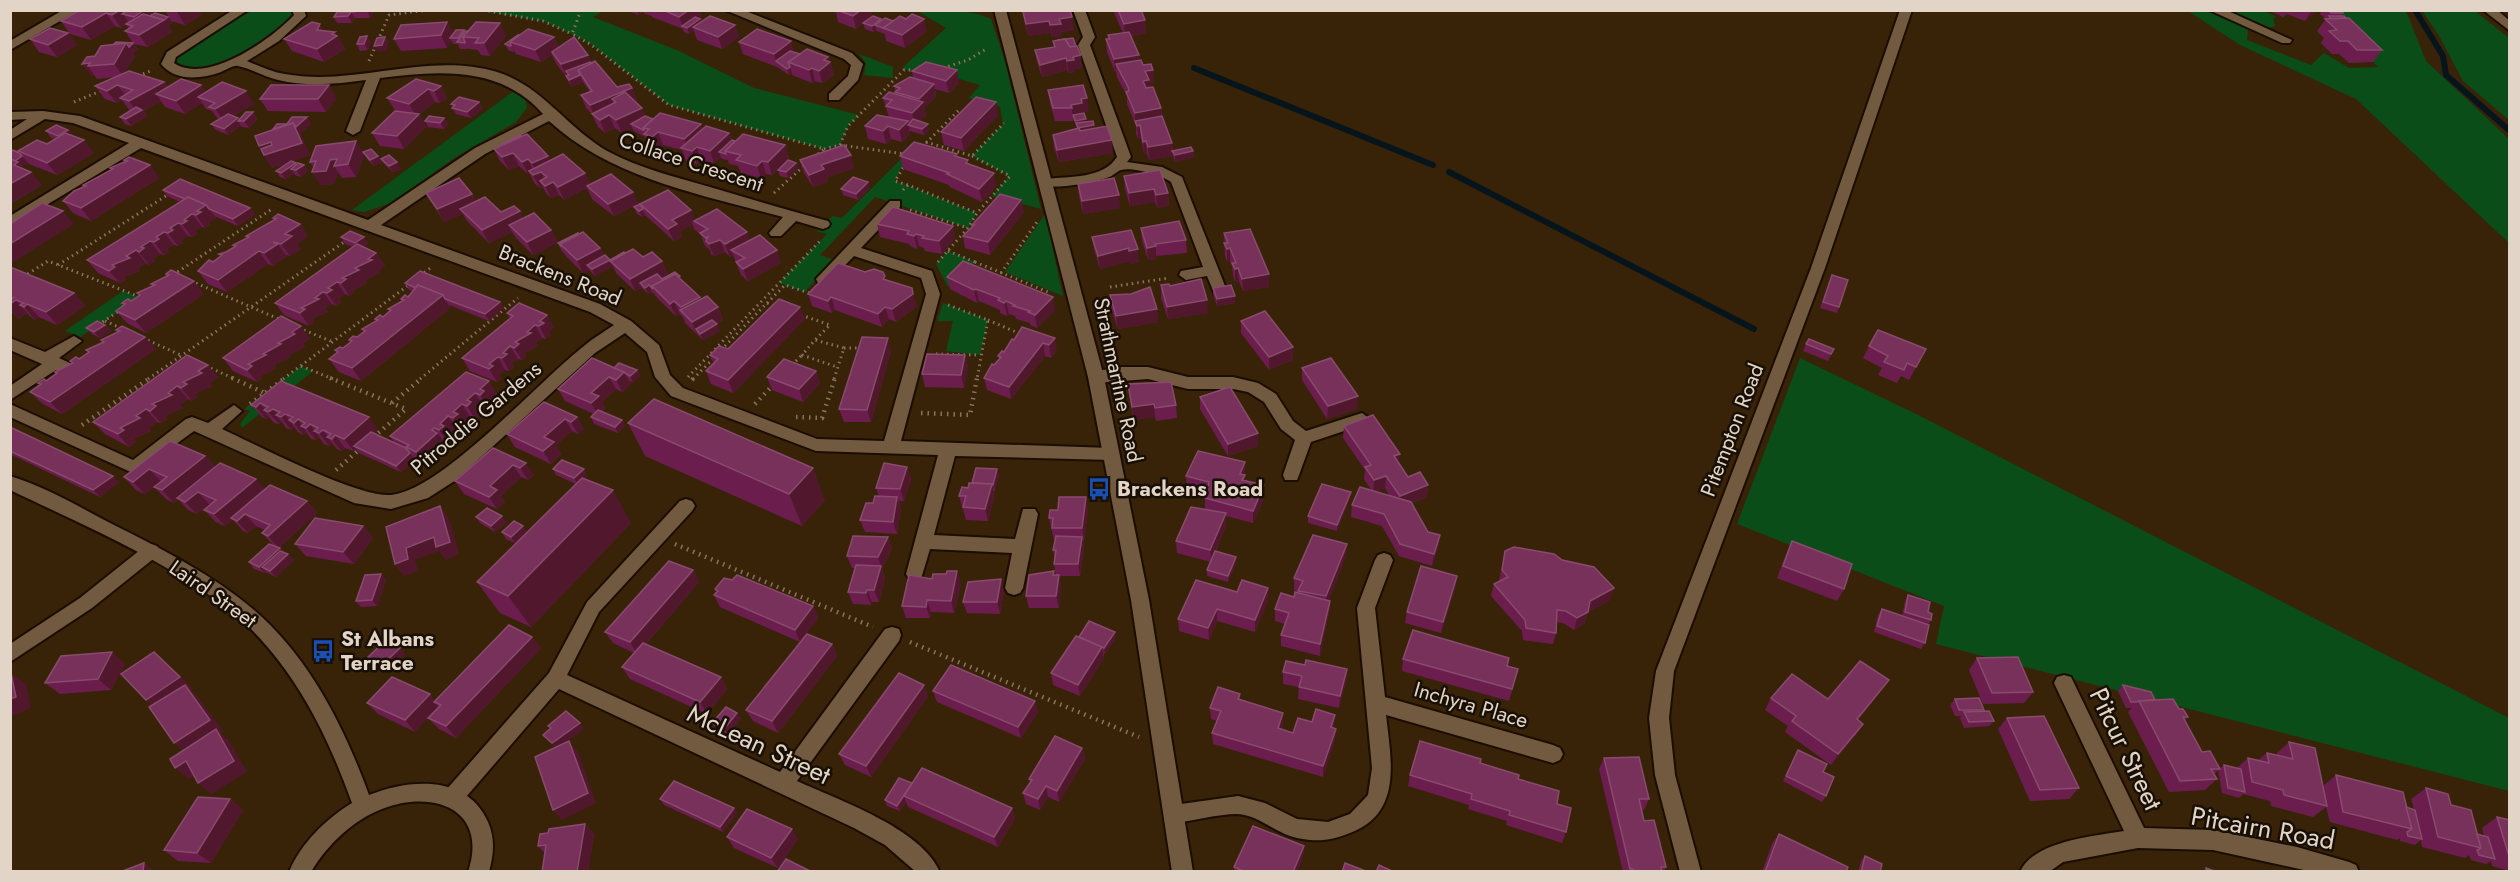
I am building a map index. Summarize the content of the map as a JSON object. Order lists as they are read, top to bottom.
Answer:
{
  "streets": {
    "street": [
      "Collace Crescent",
      "Brackens Road",
      "Strathmartine Road",
      "Pitroddie Gardens",
      "Pitempton Road",
      "Laird Street",
      "Inchyra Place",
      "McLean Street",
      "Pitcur Street",
      "Pitcairn Road"
    ]
  },
  "crossings": [
    ["Brackens Road", "Pitroddie Gardens"],
    ["Pitcur Street", "Pitcairn Road"]
  ],
  "places": {
    "bus stop": ["Brackens Road", "St Albans Terrace"]
  }
}
